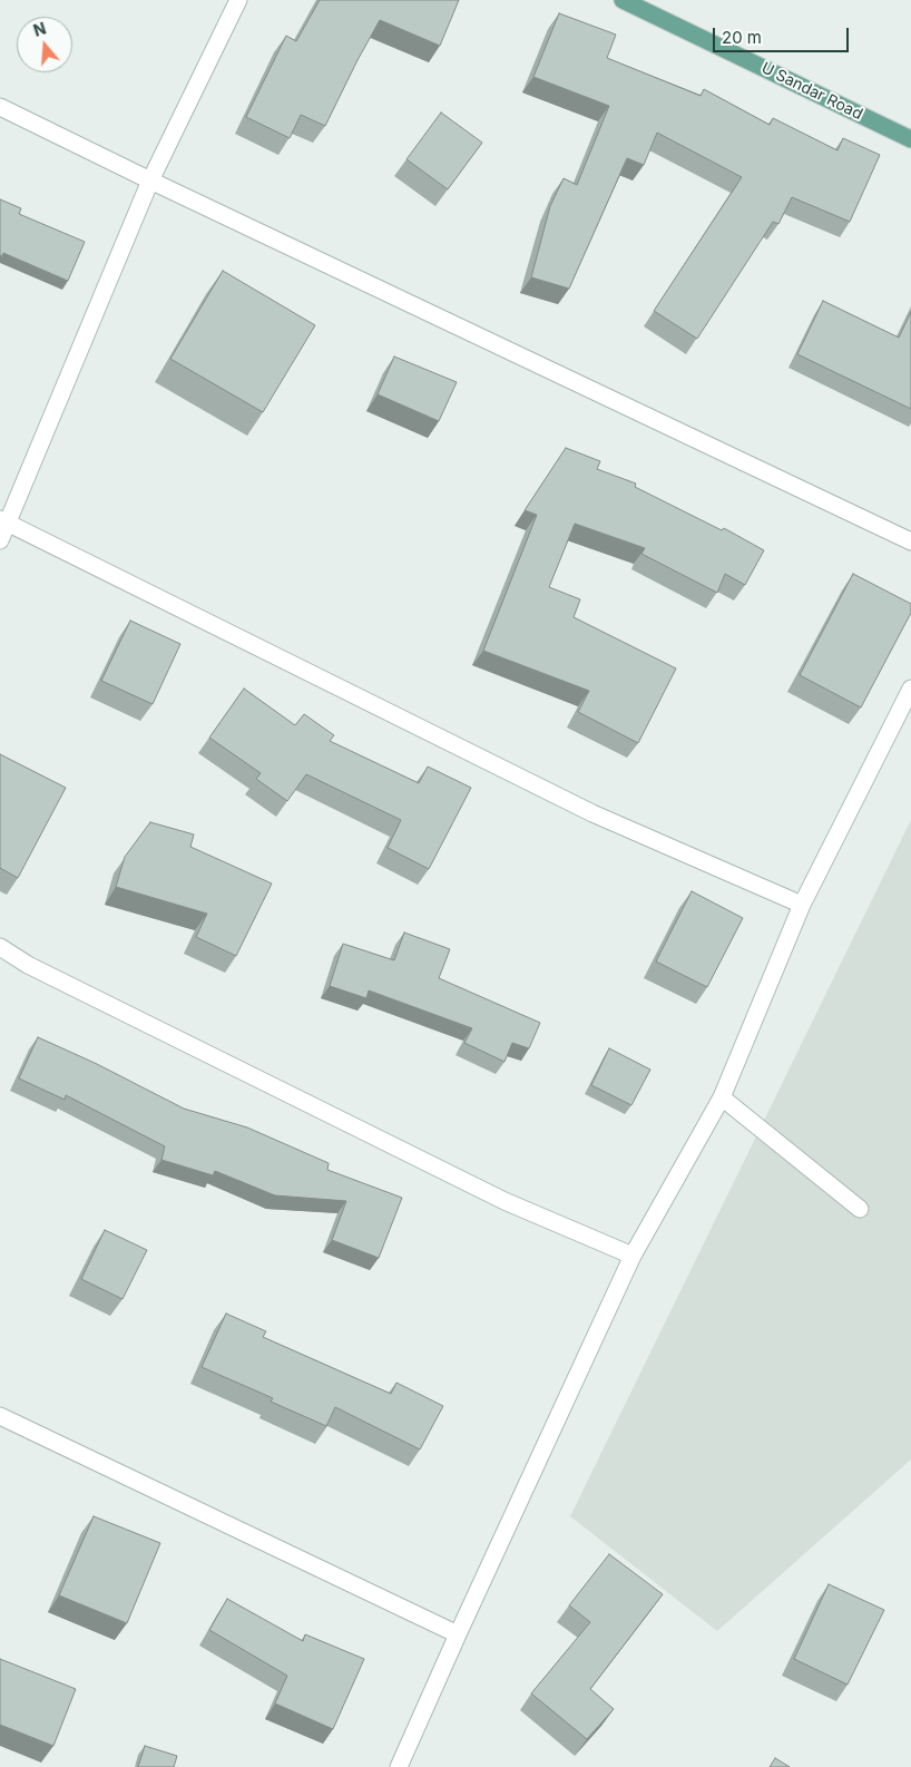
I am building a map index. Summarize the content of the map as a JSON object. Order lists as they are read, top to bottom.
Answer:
{
  "streets": {
    "main road": ["U Sandar Road"]
  },
  "scale_bar": "20 m",
  "north": "top"
}
